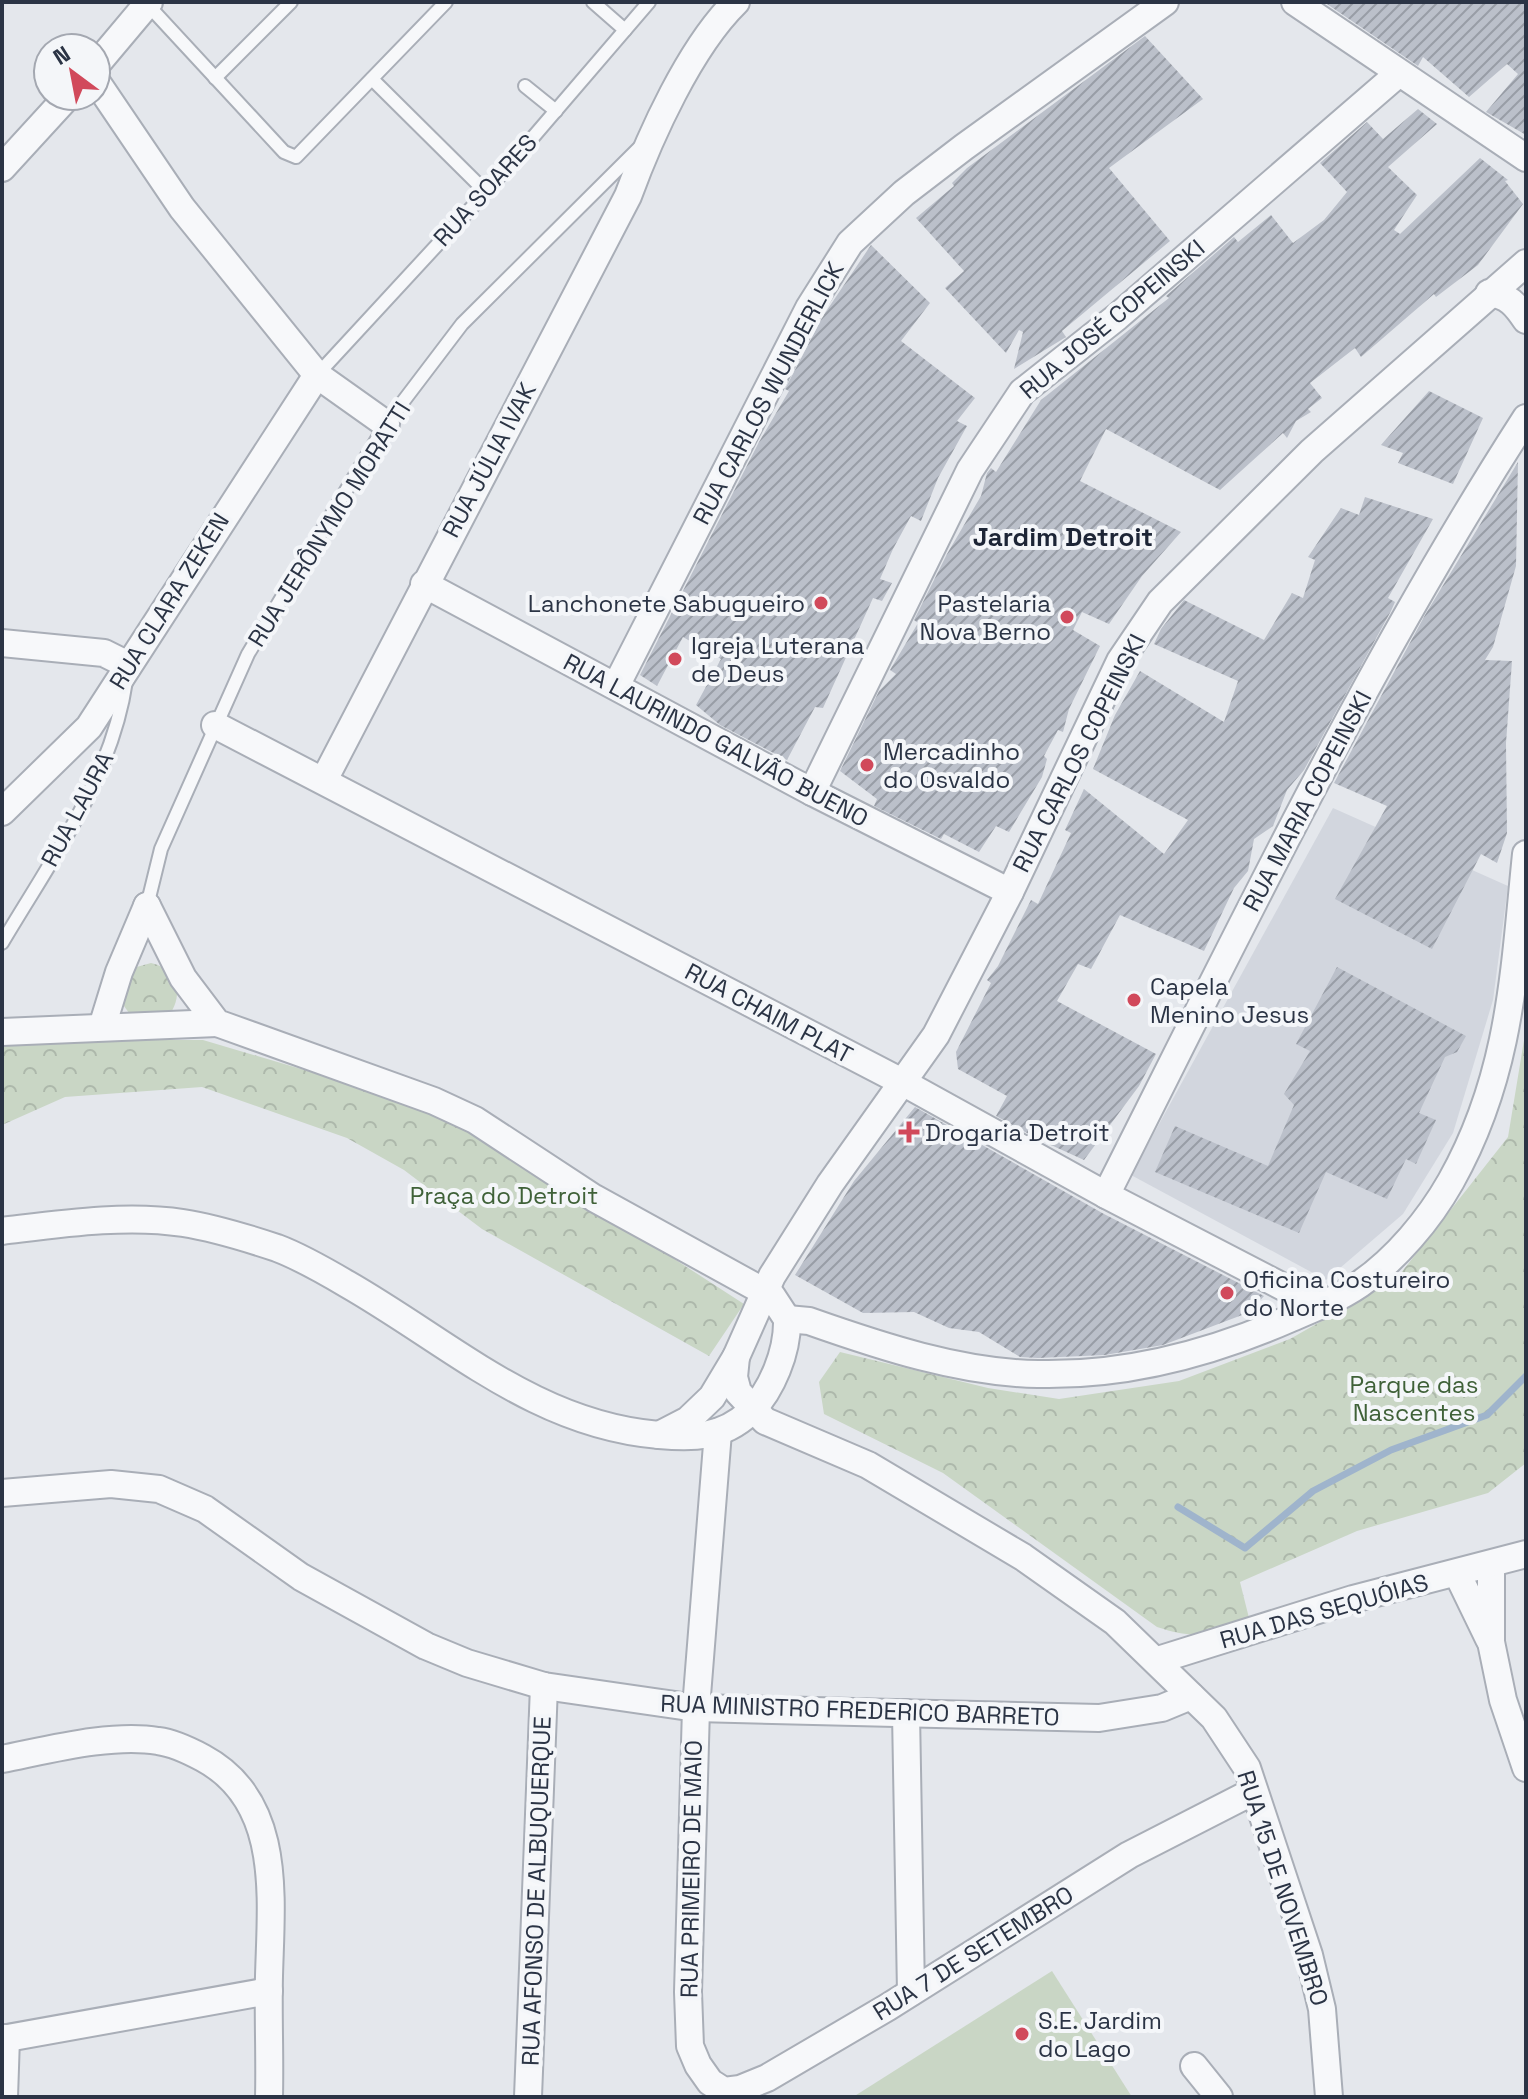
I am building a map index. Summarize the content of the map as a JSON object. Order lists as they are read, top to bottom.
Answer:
{
  "streets": {
    "street": [
      "RUA JOSÉ COPEINSKI",
      "RUA CARLOS WUNDERLICK",
      "RUA JÚLIA IVAK",
      "RUA JERÔNYMO MORATTI",
      "RUA CLARA ZEKEN",
      "RUA LAURINDO GALVÃO BUENO",
      "RUA CARLOS COPEINSKI",
      "RUA MARIA COPEINSKI",
      "RUA CHAIM PLAT",
      "RUA DAS SEQUÓIAS",
      "RUA MINISTRO FREDERICO BARRETO",
      "RUA PRIMEIRO DE MAIO",
      "RUA 15 DE NOVEMBRO",
      "RUA AFONSO DE ALBUQUERQUE",
      "RUA 7 DE SETEMBRO"
    ],
    "lane": ["RUA SOARES", "RUA LAURA"]
  },
  "crossings": [
    ["RUA SOARES", "RUA CLARA ZEKEN"],
    ["RUA JOSÉ COPEINSKI", "RUA LAURINDO GALVÃO BUENO"],
    ["RUA CARLOS WUNDERLICK", "RUA LAURINDO GALVÃO BUENO"],
    ["RUA JÚLIA IVAK", "RUA JERÔNYMO MORATTI"],
    ["RUA JÚLIA IVAK", "RUA LAURINDO GALVÃO BUENO"],
    ["RUA JÚLIA IVAK", "RUA CHAIM PLAT"],
    ["RUA JERÔNYMO MORATTI", "RUA CHAIM PLAT"],
    ["RUA CLARA ZEKEN", "RUA LAURA"],
    ["RUA LAURINDO GALVÃO BUENO", "RUA CARLOS COPEINSKI"],
    ["RUA CARLOS COPEINSKI", "RUA CHAIM PLAT"],
    ["RUA MARIA COPEINSKI", "RUA CHAIM PLAT"],
    ["RUA DAS SEQUÓIAS", "RUA 15 DE NOVEMBRO"],
    ["RUA MINISTRO FREDERICO BARRETO", "RUA PRIMEIRO DE MAIO"],
    ["RUA MINISTRO FREDERICO BARRETO", "RUA 15 DE NOVEMBRO"],
    ["RUA MINISTRO FREDERICO BARRETO", "RUA AFONSO DE ALBUQUERQUE"],
    ["RUA PRIMEIRO DE MAIO", "RUA 7 DE SETEMBRO"],
    ["RUA 15 DE NOVEMBRO", "RUA 7 DE SETEMBRO"]
  ],
  "districts": ["Jardim Detroit"],
  "parks": ["Praça do Detroit", "Parque das Nascentes"],
  "places": {
    "other": [
      "Lanchonete Sabugueiro",
      "Pastelaria Nova Berno",
      "Igreja Luterana de Deus",
      "Mercadinho do Osvaldo",
      "Capela Menino Jesus",
      "Oficina Costureiro do Norte",
      "S.E. Jardim do Lago"
    ],
    "health": ["Drogaria Detroit"]
  },
  "north": "top left"
}
